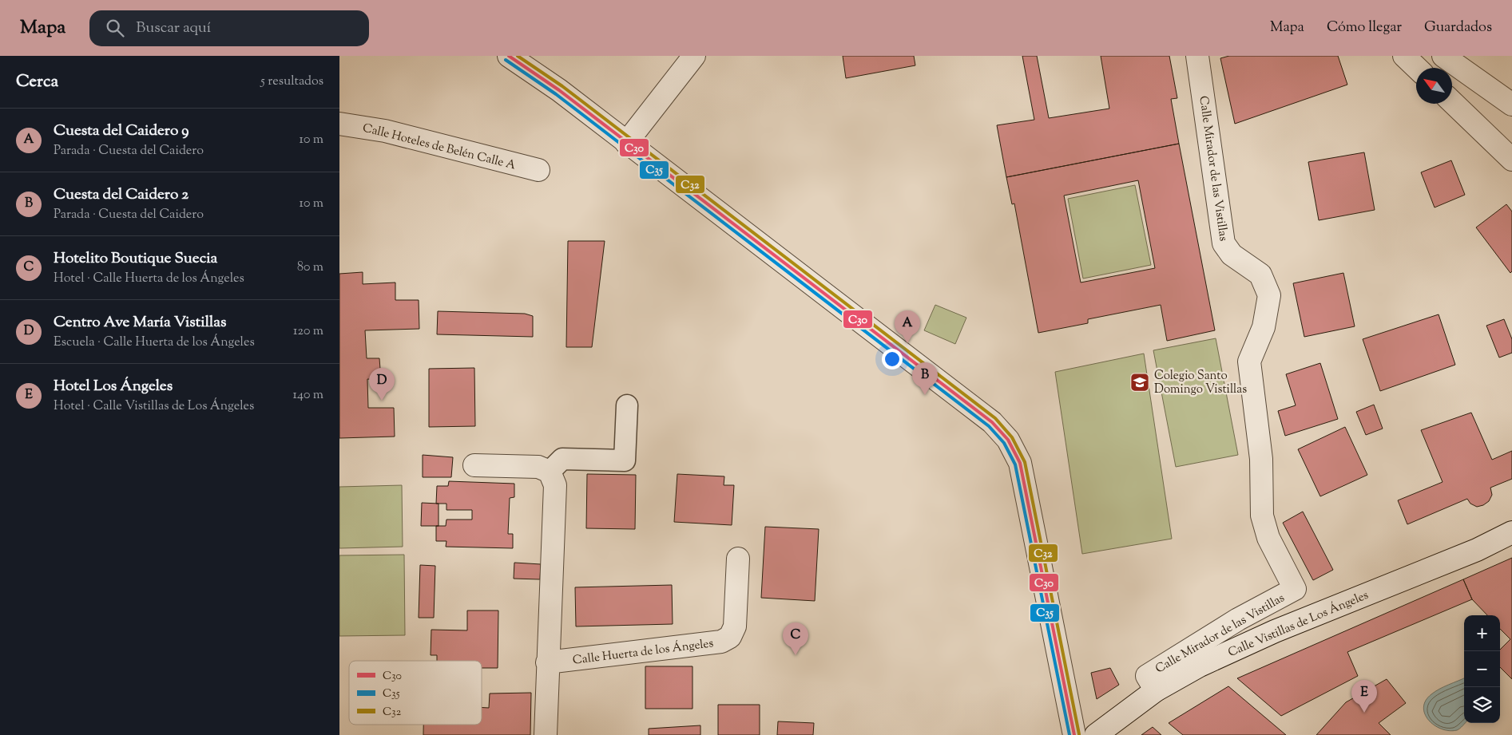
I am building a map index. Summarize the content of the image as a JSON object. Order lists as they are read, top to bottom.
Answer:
{
  "streets": {
    "street": [
      "Calle Hoteles de Belén Calle A",
      "Calle Mirador de las Vistillas",
      "Calle Vistillas de Los Ángeles",
      "Calle Huerta de los Ángeles"
    ]
  },
  "crossings": [
    ["Calle Mirador de las Vistillas", "Calle Vistillas de Los Ángeles"]
  ],
  "places": {
    "school or university": ["Colegio Santo Domingo Vistillas"]
  },
  "lines": ["transit line C30", "transit line C32", "transit line C35"],
  "legend": ["C30", "C35", "C32"],
  "north": "top left",
  "page": {
    "header": "Mapa",
    "search": "Buscar aquí",
    "nav": ["Mapa", "Cómo llegar", "Guardados"],
    "heading": ["Cerca", "5 resultados"],
    "list": [
      {
        "mark": "A",
        "name": "Cuesta del Caidero 9",
        "note": "Parada · Cuesta del Caidero",
        "value": "10 m"
      },
      {
        "mark": "B",
        "name": "Cuesta del Caidero 2",
        "note": "Parada · Cuesta del Caidero",
        "value": "10 m"
      },
      {
        "mark": "C",
        "name": "Hotelito Boutique Suecia",
        "note": "Hotel · Calle Huerta de los Ángeles",
        "value": "80 m"
      },
      {
        "mark": "D",
        "name": "Centro Ave María Vistillas",
        "note": "Escuela · Calle Huerta de los Ángeles",
        "value": "120 m"
      },
      {
        "mark": "E",
        "name": "Hotel Los Ángeles",
        "note": "Hotel · Calle Vistillas de Los Ángeles",
        "value": "140 m"
      }
    ],
    "pins": [
      "A",
      "B",
      "D",
      "C",
      "E"
    ],
    "map_buttons": ["+", "−"]
  }
}
